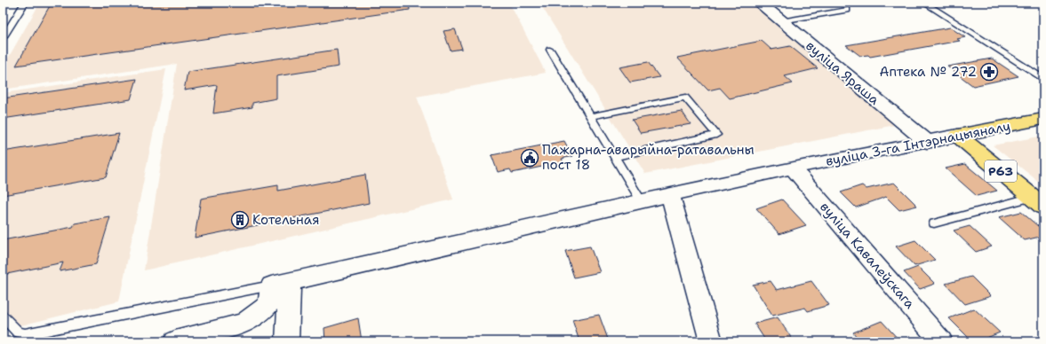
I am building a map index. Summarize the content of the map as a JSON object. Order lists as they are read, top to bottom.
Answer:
{
  "streets": {
    "main road": ["вуліца 3-га Інтэрнацыяналу", "Р63"],
    "street": ["вуліца Яраша", "вуліца Кавалеўскага"]
  },
  "crossings": [
    ["вуліца Яраша", "вуліца 3-га Інтэрнацыяналу"],
    ["вуліца 3-га Інтэрнацыяналу", "Р63"],
    ["вуліца 3-га Інтэрнацыяналу", "вуліца Кавалеўскага"]
  ],
  "places": {
    "pharmacy": ["Аптека № 272"],
    "public building": ["Пажарна-аварыйна-ратавальны пост 18"],
    "building": ["Котельная"]
  }
}
